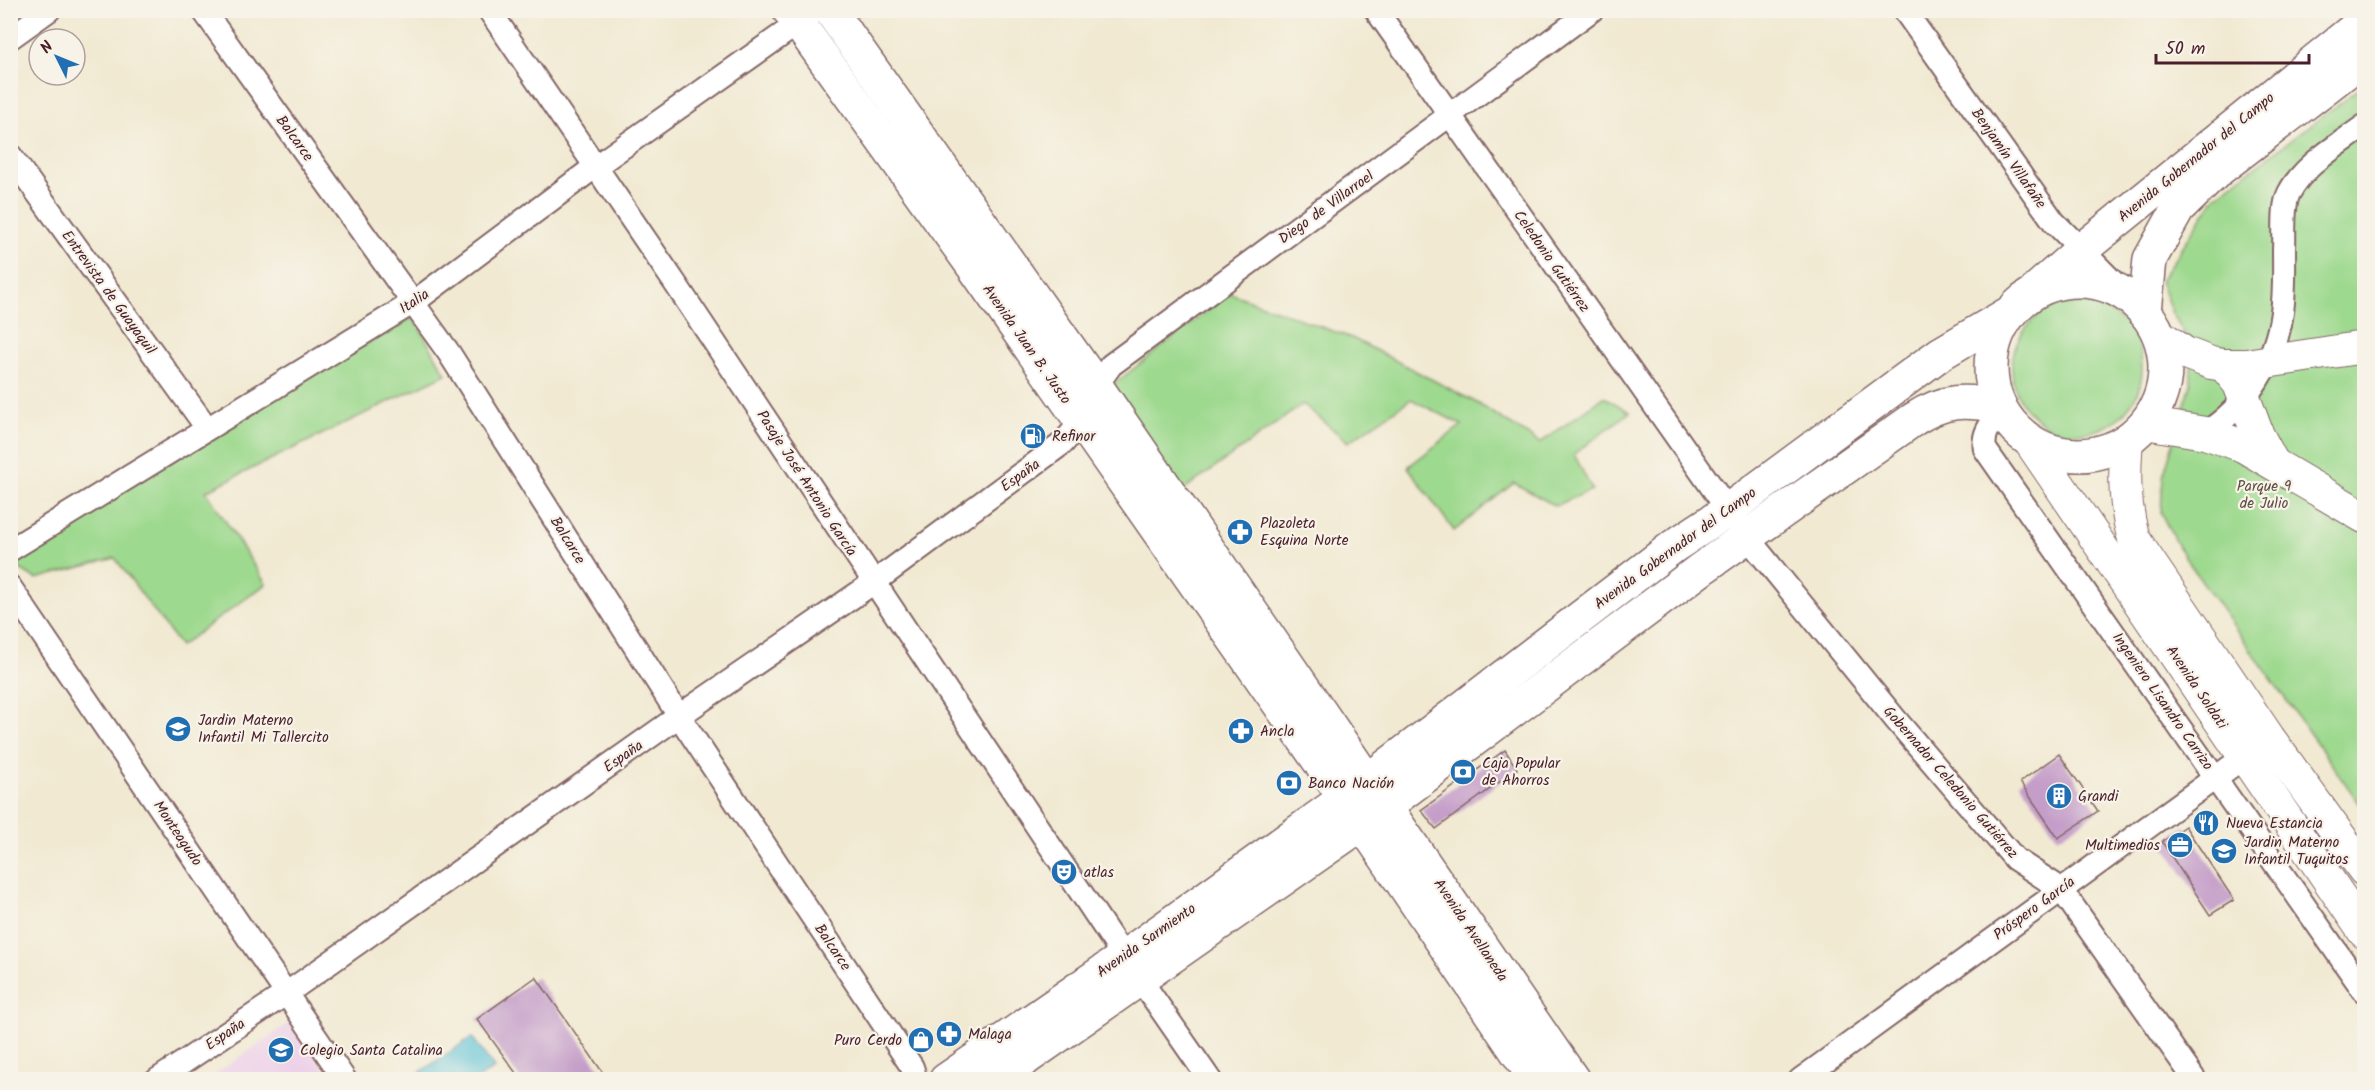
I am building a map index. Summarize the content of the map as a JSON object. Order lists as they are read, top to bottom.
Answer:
{
  "streets": {
    "main road": [
      "Avenida Gobernador del Campo",
      "Avenida Juan B. Justo",
      "Avenida Soldati",
      "Avenida Avellaneda",
      "Avenida Sarmiento"
    ],
    "street": [
      "Balcarce",
      "Benjamín Villafañe",
      "Diego de Villarroel",
      "Celedonio Gutiérrez",
      "Entrevista de Guayaquil",
      "Italia",
      "España",
      "Pasaje José Antonio García",
      "Ingeniero Lisandro Carrizo",
      "Gobernador Celedonio Gutiérrez",
      "Monteagudo",
      "Próspero García"
    ]
  },
  "crossings": [
    ["Balcarce", "Italia"],
    ["Balcarce", "España"],
    ["Avenida Gobernador del Campo", "Benjamín Villafañe"],
    ["Avenida Gobernador del Campo", "Celedonio Gutiérrez"],
    ["Avenida Gobernador del Campo", "Avenida Juan B. Justo"],
    ["Avenida Gobernador del Campo", "Avenida Soldati"],
    ["Avenida Gobernador del Campo", "Ingeniero Lisandro Carrizo"],
    ["Avenida Gobernador del Campo", "Gobernador Celedonio Gutiérrez"],
    ["Avenida Gobernador del Campo", "Avenida Avellaneda"],
    ["Avenida Gobernador del Campo", "Avenida Sarmiento"],
    ["Benjamín Villafañe", "Avenida Soldati"],
    ["Benjamín Villafañe", "Ingeniero Lisandro Carrizo"],
    ["Diego de Villarroel", "Celedonio Gutiérrez"],
    ["Diego de Villarroel", "Avenida Juan B. Justo"],
    ["Diego de Villarroel", "España"],
    ["Celedonio Gutiérrez", "Gobernador Celedonio Gutiérrez"],
    ["Entrevista de Guayaquil", "Italia"],
    ["Italia", "Avenida Juan B. Justo"],
    ["Italia", "Pasaje José Antonio García"],
    ["Avenida Juan B. Justo", "España"],
    ["Avenida Juan B. Justo", "Avenida Avellaneda"],
    ["Avenida Juan B. Justo", "Avenida Sarmiento"],
    ["España", "Pasaje José Antonio García"],
    ["España", "Monteagudo"],
    ["Pasaje José Antonio García", "Avenida Sarmiento"],
    ["Avenida Soldati", "Ingeniero Lisandro Carrizo"],
    ["Avenida Soldati", "Próspero García"],
    ["Ingeniero Lisandro Carrizo", "Próspero García"],
    ["Gobernador Celedonio Gutiérrez", "Próspero García"],
    ["Avenida Avellaneda", "Avenida Sarmiento"]
  ],
  "parks": ["Parque 9 de Julio"],
  "places": {
    "fuel station": ["Refinor"],
    "pharmacy": ["Plazoleta Esquina Norte", "Ancla", "Malaga"],
    "school or university": ["Jardin Materno Infantil Mi Tallercito", "Jardin Materno Infantil Tuquitos", "Colegio Santa Catalina"],
    "bank": ["Caja Popular de Ahorros", "Banco Nación"],
    "building": ["Grandi"],
    "restaurant": ["Nueva Estancia"],
    "office": ["Multimedios"],
    "theatre": ["atlas"],
    "shop": ["Puro Cerdo"]
  },
  "scale_bar": "50 m",
  "north": "top left"
}
